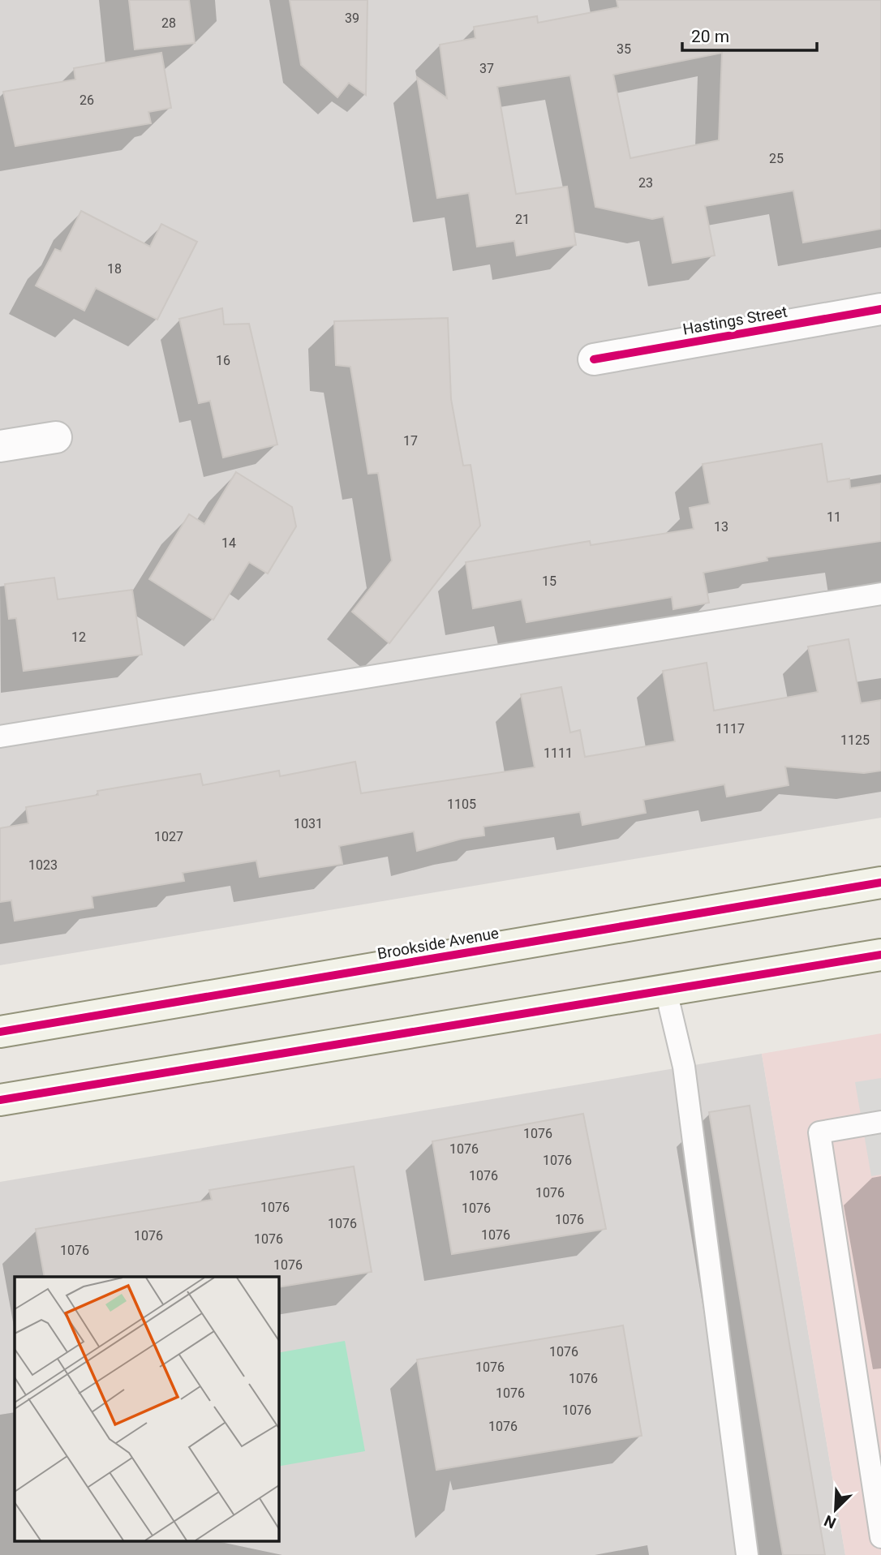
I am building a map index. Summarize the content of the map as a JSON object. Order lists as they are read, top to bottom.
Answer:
{
  "streets": {
    "main road": ["Brookside Avenue"],
    "street": ["Hastings Street"]
  },
  "house_numbers": [
    "39",
    "28",
    "35",
    "37",
    "26",
    "25",
    "23",
    "21",
    "18",
    "16",
    "17",
    "11",
    "13",
    "14",
    "15",
    "12",
    "1117",
    "1125",
    "1111",
    "1105",
    "1031",
    "1027",
    "1023",
    "1076",
    "1076",
    "1076",
    "1076",
    "1076",
    "1076",
    "1076",
    "1076",
    "1076",
    "1076",
    "1076",
    "1076",
    "1076",
    "1076",
    "1076",
    "1076",
    "1076",
    "1076",
    "1076",
    "1076"
  ],
  "scale_bar": "20 m",
  "north": "bottom left"
}
